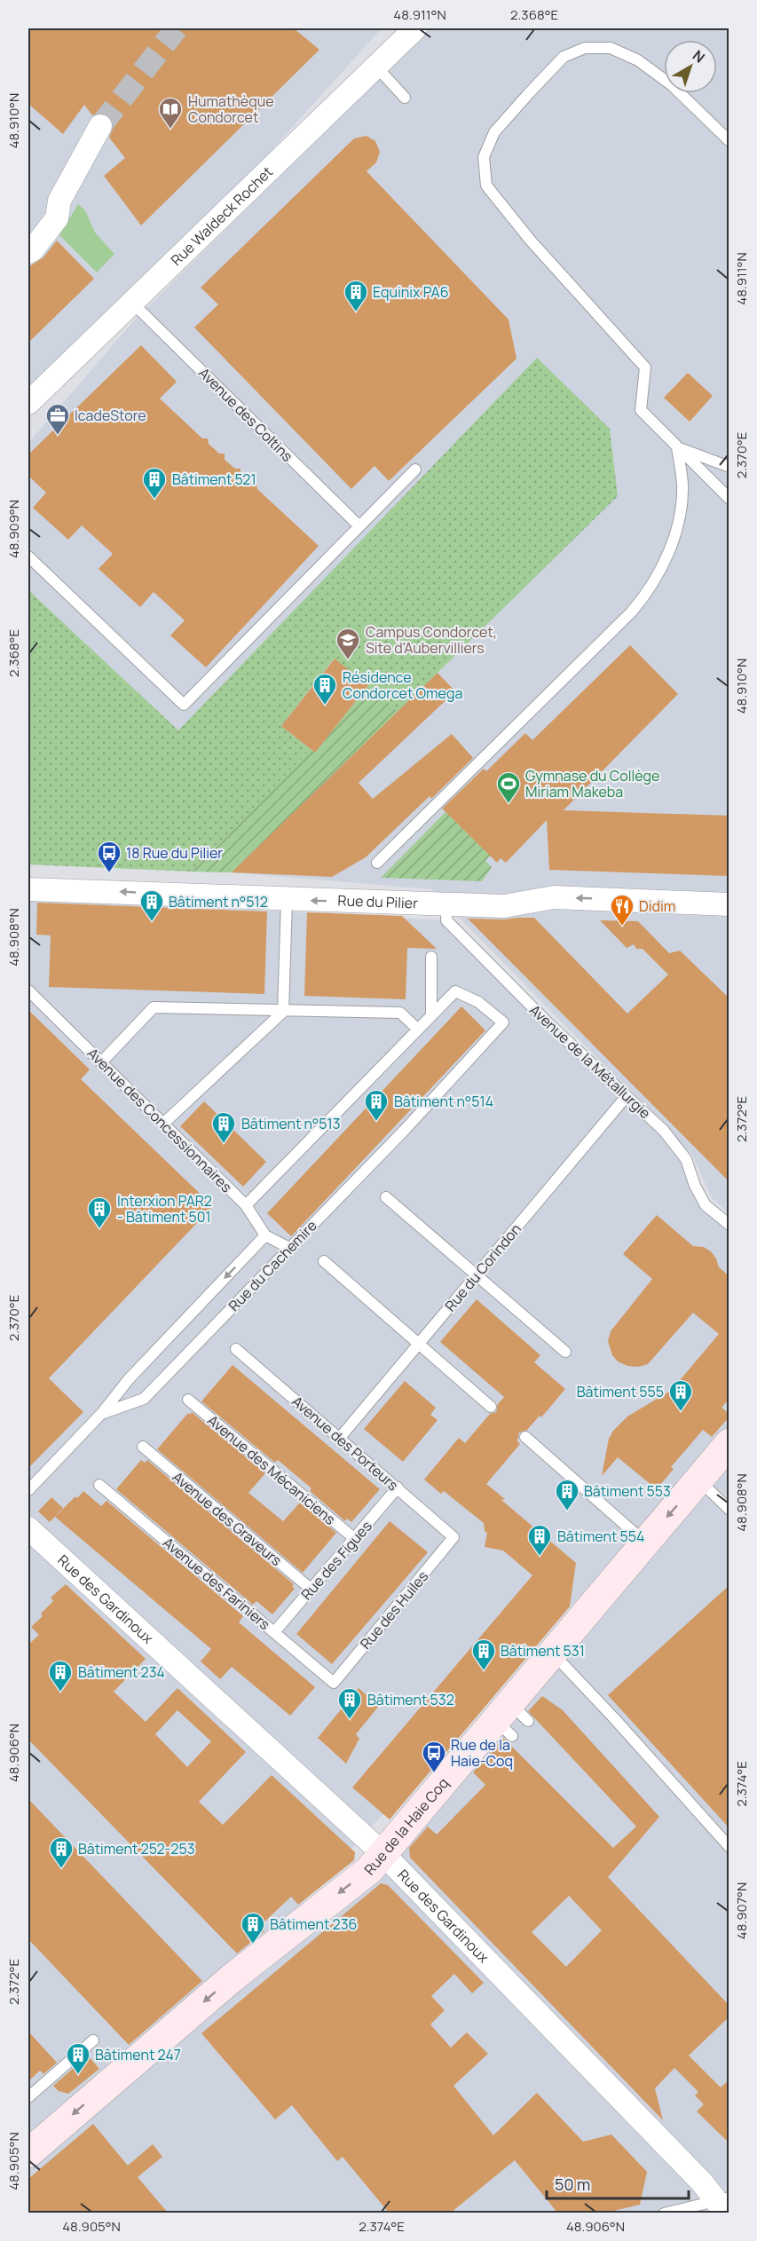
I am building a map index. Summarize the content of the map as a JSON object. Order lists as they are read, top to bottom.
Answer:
{
  "streets": {
    "main road": ["Rue de la Haie Coq"],
    "street": ["Rue Waldeck Rochet", "Rue du Pilier", "Rue des Gardinoux"],
    "lane": [
      "Avenue des Coltins",
      "Avenue de la Métallurgie",
      "Avenue des Concessionnaires",
      "Rue du Cachemire",
      "Rue du Corindon",
      "Avenue des Porteurs",
      "Avenue des Mécaniciens",
      "Avenue des Graveurs",
      "Rue des Figues",
      "Avenue des Fariniers",
      "Rue des Huiles"
    ]
  },
  "crossings": [
    ["Rue Waldeck Rochet", "Avenue des Coltins"],
    ["Rue du Pilier", "Avenue de la Métallurgie"],
    ["Avenue de la Métallurgie", "Rue du Corindon"],
    ["Rue du Corindon", "Avenue des Porteurs"],
    ["Avenue des Porteurs", "Rue des Figues"],
    ["Avenue des Porteurs", "Rue des Huiles"],
    ["Avenue des Mécaniciens", "Rue des Figues"],
    ["Avenue des Graveurs", "Rue des Figues"],
    ["Rue des Figues", "Avenue des Fariniers"],
    ["Avenue des Fariniers", "Rue des Huiles"],
    ["Rue des Gardinoux", "Rue de la Haie Coq"]
  ],
  "one_way": ["Rue du Pilier", "Rue de la Haie Coq"],
  "places": {
    "library": ["Humathèque Condorcet"],
    "building": [
      "Equinix PA6",
      "Bâtiment 521",
      "Résidence Condorcet Omega",
      "Bâtiment n°512",
      "Bâtiment n°514",
      "Bâtiment n°513",
      "Interxion PAR2 - Bâtiment 501",
      "Bâtiment 555",
      "Bâtiment 553",
      "Bâtiment 554",
      "Bâtiment 531",
      "Bâtiment 234",
      "Bâtiment 532",
      "Bâtiment 252-253",
      "Bâtiment 236",
      "Bâtiment 247"
    ],
    "office": ["IcadeStore"],
    "school or university": ["Campus Condorcet, Site d'Aubervilliers"],
    "sports": ["Gymnase du Collège Miriam Makeba"],
    "bus stop": ["18 Rue du Pilier", "Rue de la Haie-Coq"],
    "restaurant": ["Didim"]
  },
  "scale_bar": "50 m",
  "north": "top right",
  "coordinates": [
    "48.911°N",
    "2.368°E",
    "48.910°N",
    "2.370°E",
    "48.909°N",
    "48.908°N",
    "2.372°E",
    "48.906°N",
    "2.374°E",
    "48.907°N",
    "48.905°N"
  ]
}
